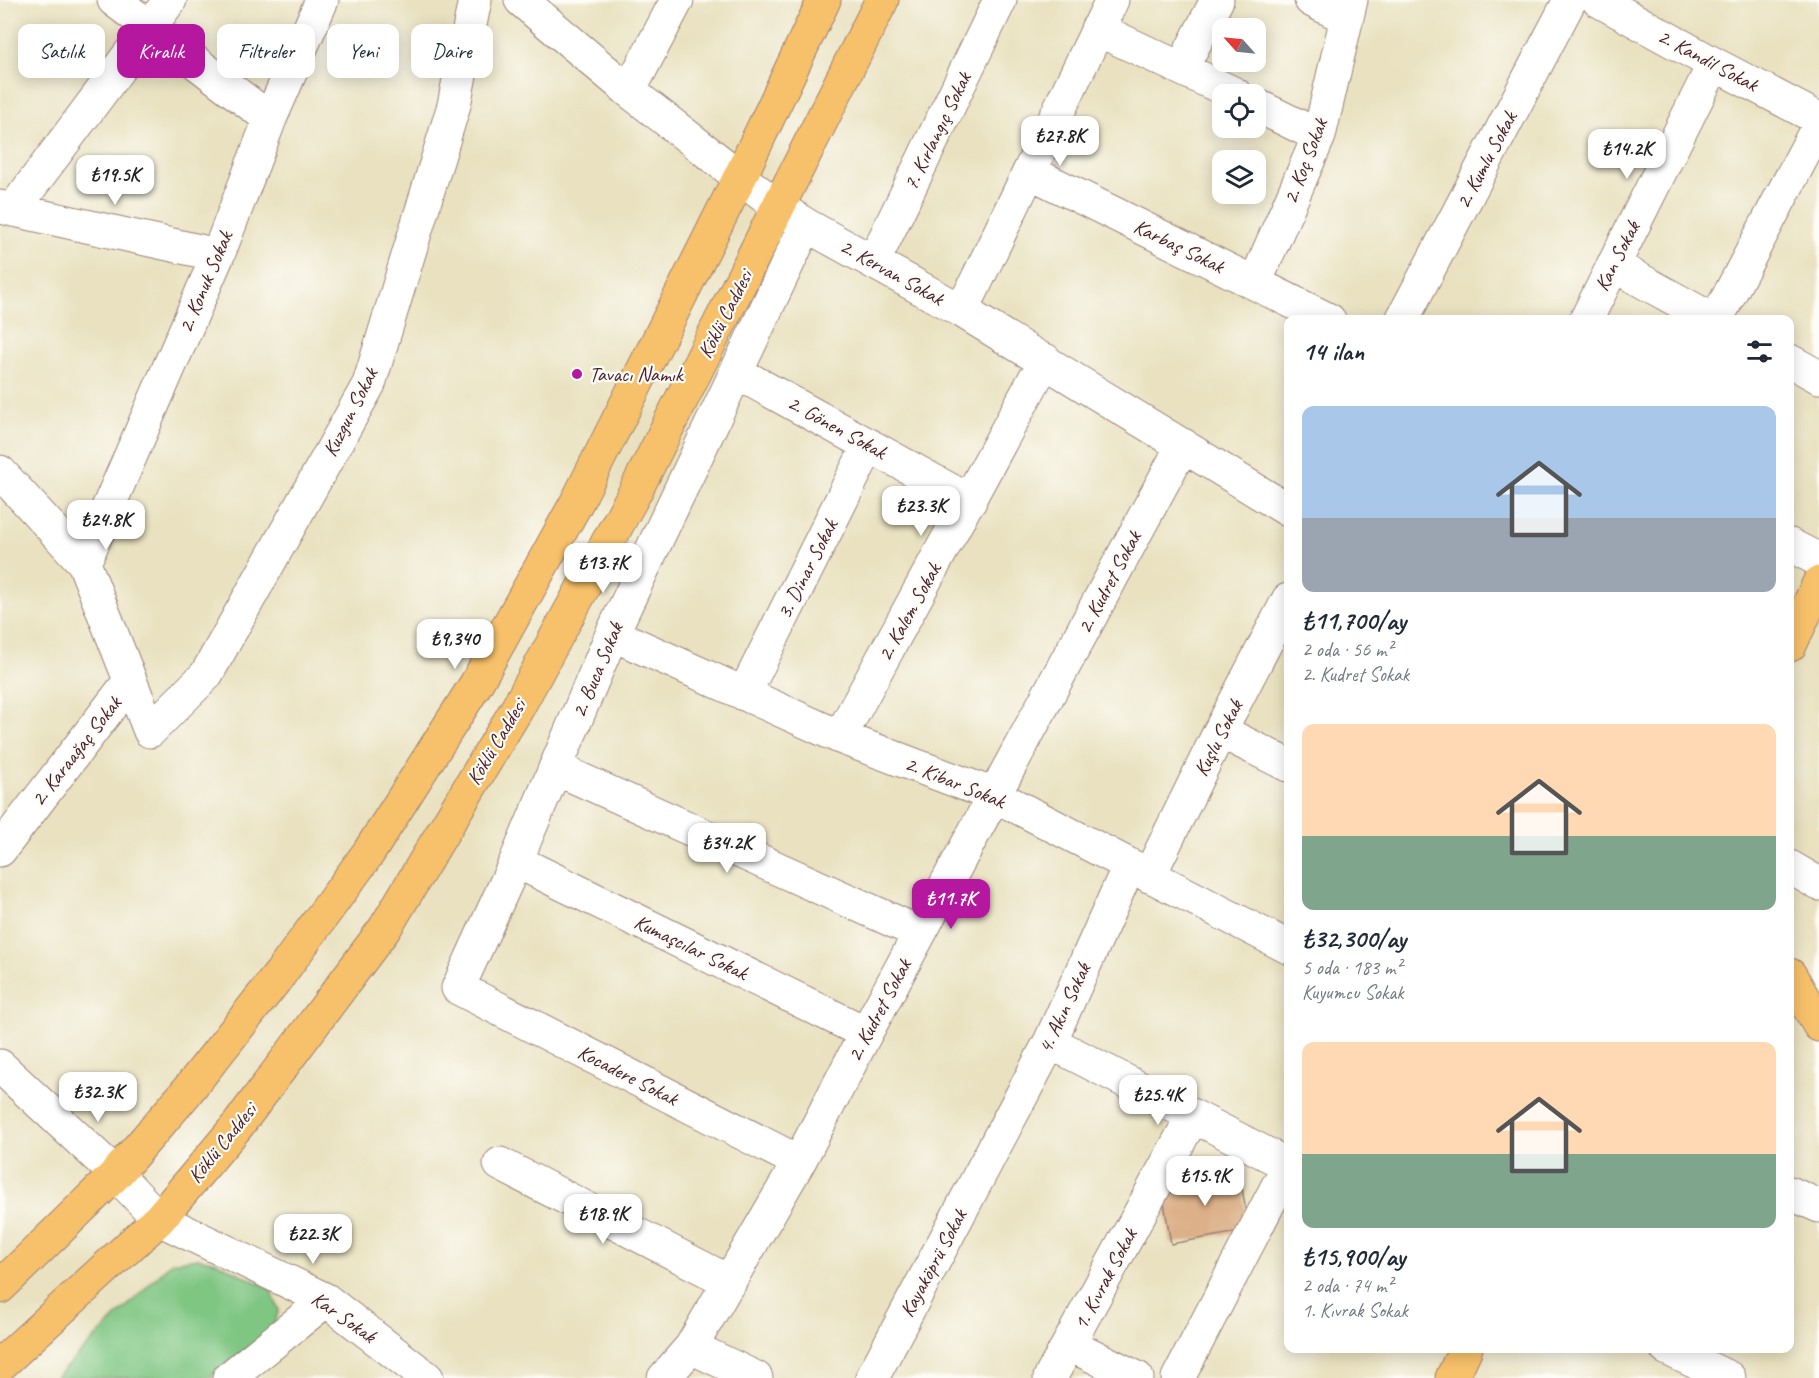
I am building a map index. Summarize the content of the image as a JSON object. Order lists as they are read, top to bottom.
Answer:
{
  "streets": {
    "main road": ["Köklü Caddesi"],
    "street": [
      "2. Kandil Sokak",
      "7. Kırlangıç Sokak",
      "2. Kumlu Sokak",
      "2. Koç Sokak",
      "Karbaş Sokak",
      "Kan Sokak",
      "2. Kervan Sokak",
      "2. Konuk Sokak",
      "Kuzgun Sokak",
      "2. Gönen Sokak",
      "3. Dinar Sokak",
      "2. Kudret Sokak",
      "2. Kalem Sokak",
      "2. Buca Sokak",
      "Kuşlu Sokak",
      "2. Karaağaç Sokak",
      "2. Kibar Sokak",
      "Kumaşcılar Sokak",
      "4. Akın Sokak",
      "Kocadere Sokak",
      "Kayaköprü Sokak",
      "1. Kıvrak Sokak",
      "Kar Sokak"
    ]
  },
  "crossings": [
    ["2. Kandil Sokak", "Kan Sokak"],
    ["7. Kırlangıç Sokak", "2. Kervan Sokak"],
    ["2. Koç Sokak", "Karbaş Sokak"],
    ["2. Kervan Sokak", "Köklü Caddesi"],
    ["2. Kervan Sokak", "2. Kudret Sokak"],
    ["2. Kervan Sokak", "2. Kalem Sokak"],
    ["2. Kervan Sokak", "2. Buca Sokak"],
    ["Köklü Caddesi", "Kar Sokak"],
    ["Kuzgun Sokak", "2. Karaağaç Sokak"],
    ["2. Gönen Sokak", "3. Dinar Sokak"],
    ["2. Gönen Sokak", "2. Kalem Sokak"],
    ["2. Gönen Sokak", "2. Buca Sokak"],
    ["3. Dinar Sokak", "2. Kibar Sokak"],
    ["2. Kudret Sokak", "2. Kibar Sokak"],
    ["2. Kudret Sokak", "Kumaşcılar Sokak"],
    ["2. Kudret Sokak", "Kocadere Sokak"],
    ["2. Kalem Sokak", "2. Kibar Sokak"],
    ["2. Buca Sokak", "2. Kibar Sokak"],
    ["2. Buca Sokak", "Kumaşcılar Sokak"],
    ["2. Buca Sokak", "Kocadere Sokak"],
    ["Kuşlu Sokak", "2. Kibar Sokak"],
    ["Kuşlu Sokak", "4. Akın Sokak"],
    ["2. Kibar Sokak", "4. Akın Sokak"],
    ["4. Akın Sokak", "Kayaköprü Sokak"]
  ],
  "places": ["Tavacı Namık"],
  "north": "top left",
  "page": {
    "chip": [
      "Satılık",
      "Kiralık",
      "Filtreler",
      "Yeni",
      "Daire"
    ],
    "price": [
      "₺27.8K",
      "₺14.2K",
      "₺19.5K",
      "₺23.3K",
      "₺24.8K",
      "₺13.7K",
      "₺9,340",
      "₺34.2K",
      "₺11.7K",
      "₺32.3K",
      "₺25.4K",
      "₺15.9K",
      "₺18.9K",
      "₺22.3K"
    ],
    "heading": "14 ilan",
    "list": [
      {
        "name": "₺11,700/ay",
        "note": "2 oda · 56 m² · 2. Kudret Sokak"
      },
      {
        "name": "₺32,300/ay",
        "note": "5 oda · 183 m² · Kuyumcu Sokak"
      },
      {
        "name": "₺15,900/ay",
        "note": "2 oda · 74 m² · 1. Kıvrak Sokak"
      }
    ]
  }
}
